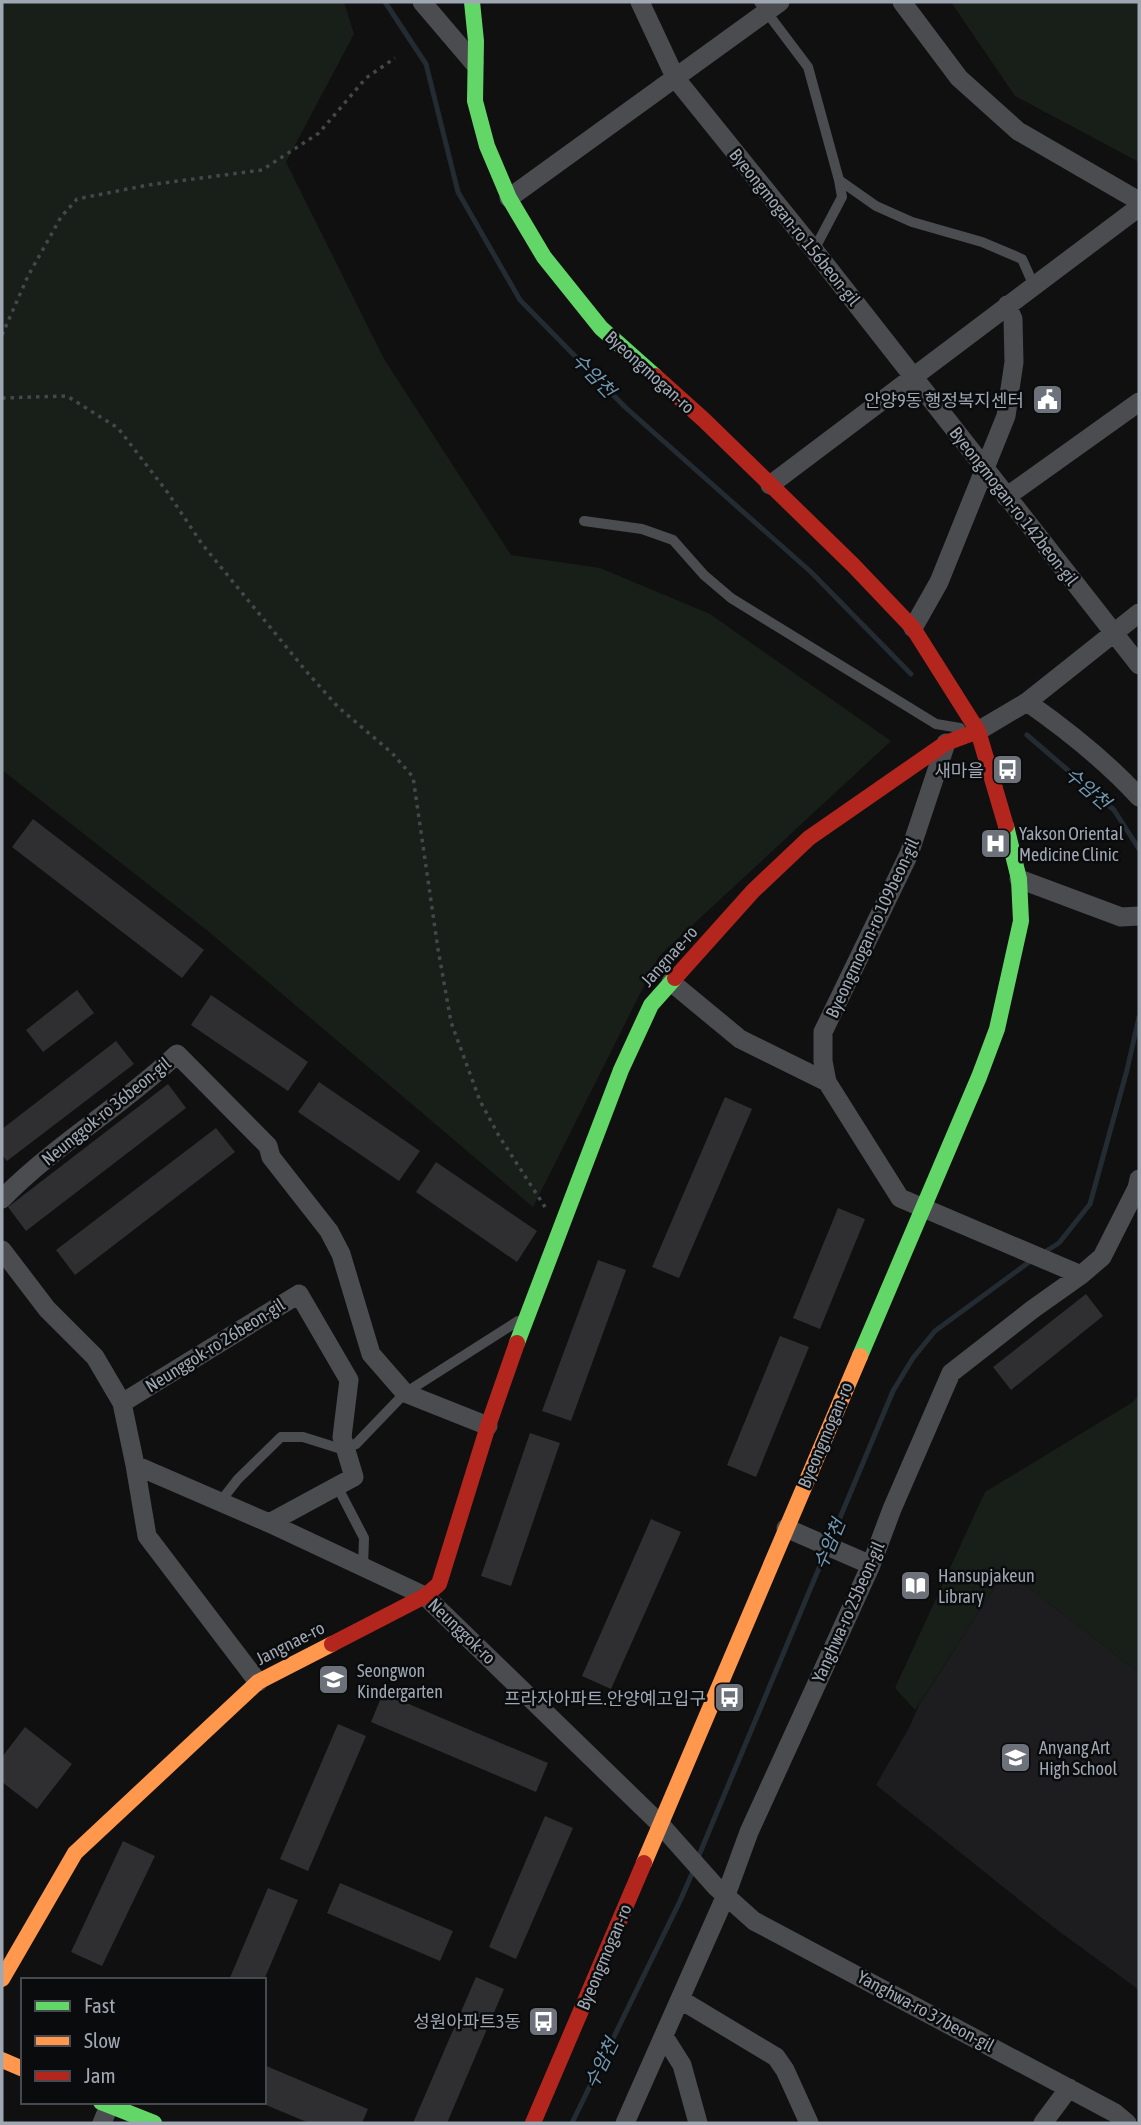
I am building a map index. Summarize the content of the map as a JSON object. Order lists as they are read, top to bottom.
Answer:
{
  "streets": {
    "street": [
      "Byeongmogan-ro 156beon-gil",
      "Byeongmogan-ro",
      "Byeongmogan-ro 142beon-gil",
      "Byeongmogan-ro 109beon-gil",
      "Jangnae-ro",
      "Neunggok-ro 36beon-gil",
      "Neunggok-ro 26beon-gil",
      "Yanghwa-ro 25beon-gil",
      "Neunggok-ro",
      "Yanghwa-ro 37beon-gil"
    ]
  },
  "crossings": [
    ["Byeongmogan-ro 156beon-gil", "Byeongmogan-ro 142beon-gil"],
    ["Byeongmogan-ro", "Byeongmogan-ro 109beon-gil"],
    ["Byeongmogan-ro", "Jangnae-ro"],
    ["Byeongmogan-ro", "Neunggok-ro"],
    ["Byeongmogan-ro 109beon-gil", "Jangnae-ro"],
    ["Byeongmogan-ro 109beon-gil", "Yanghwa-ro 25beon-gil"],
    ["Jangnae-ro", "Neunggok-ro 36beon-gil"],
    ["Jangnae-ro", "Neunggok-ro"],
    ["Yanghwa-ro 25beon-gil", "Yanghwa-ro 37beon-gil"],
    ["Neunggok-ro", "Yanghwa-ro 37beon-gil"]
  ],
  "water": ["수암천"],
  "places": {
    "public building": ["안양9동 행정복지센터"],
    "bus stop": ["새마을", "프라자아파트.안양예고입구", "성원아파트3동"],
    "hospital": ["Yakson Oriental Medicine Clinic"],
    "library": ["Hansupjakeun Library"],
    "school or university": ["Seongwon Kindergarten", "Anyang Art High School"]
  },
  "legend": ["Fast", "Slow", "Jam"]
}
